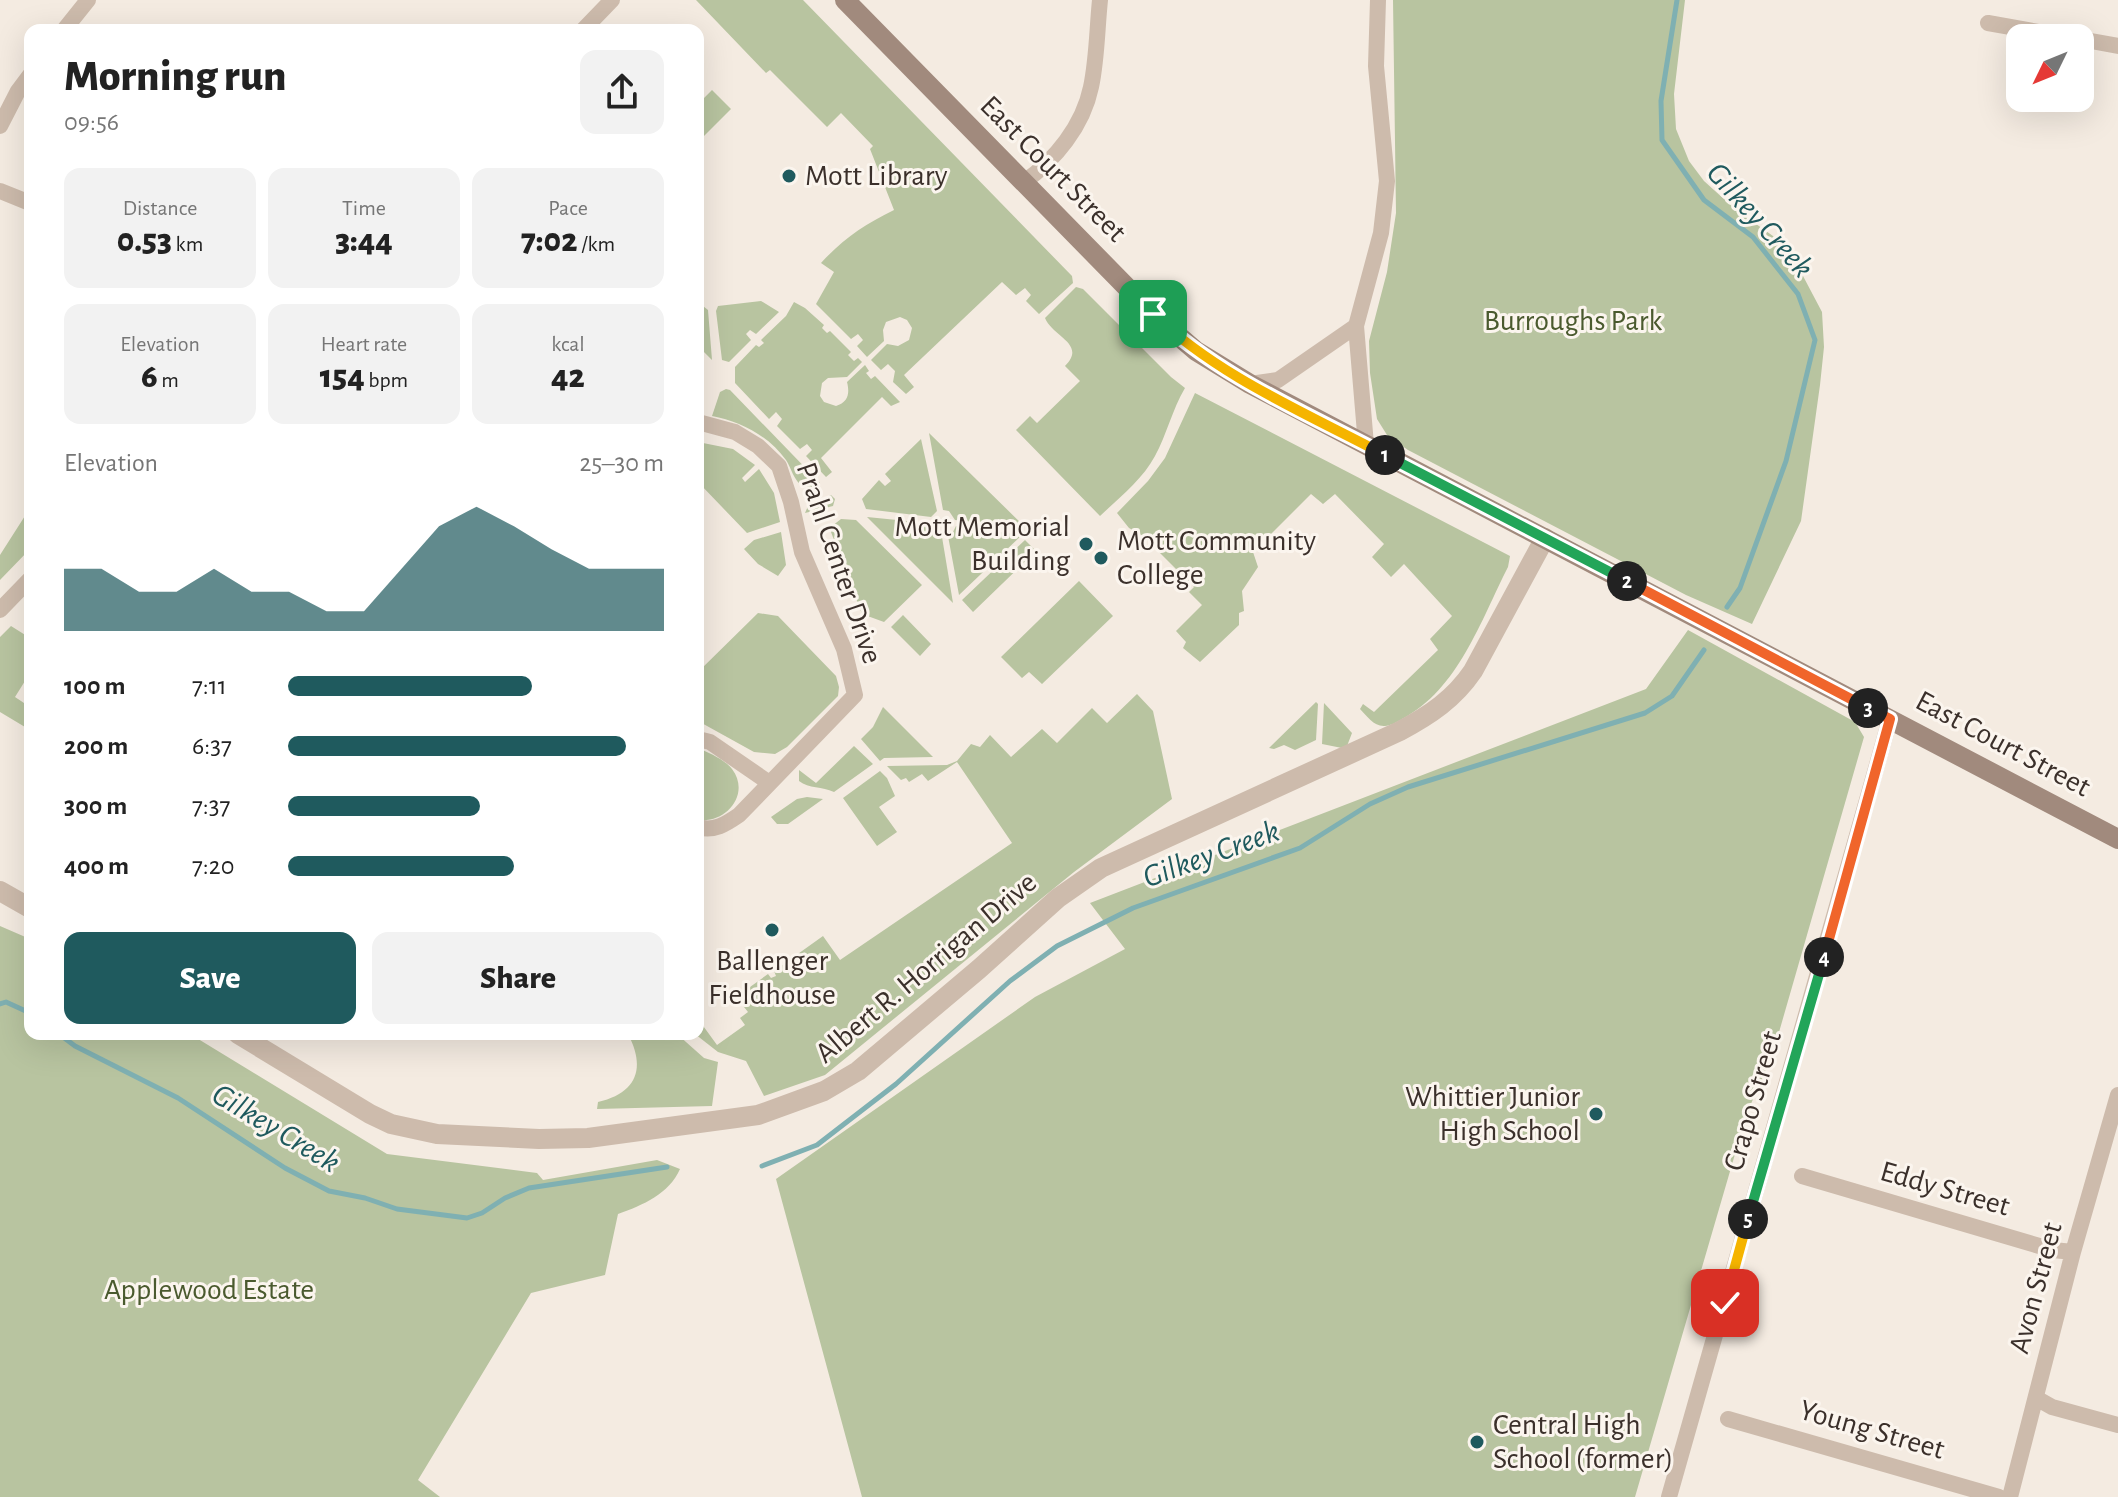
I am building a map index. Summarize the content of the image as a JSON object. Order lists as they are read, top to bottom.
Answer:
{
  "streets": {
    "main road": ["East Court Street"],
    "street": [
      "Prahl Center Drive",
      "Albert R. Horrigan Drive",
      "Crapo Street",
      "Eddy Street",
      "Avon Street",
      "Young Street"
    ]
  },
  "crossings": [
    ["East Court Street", "Albert R. Horrigan Drive"],
    ["East Court Street", "Crapo Street"],
    ["Eddy Street", "Avon Street"]
  ],
  "water": ["Gilkey Creek"],
  "parks": ["Burroughs Park", "Applewood Estate"],
  "places": [
    "Mott Library",
    "Mott Memorial Building",
    "Mott Community College",
    "Ballenger Fieldhouse",
    "Whittier Junior High School",
    "Central High School (former)"
  ],
  "north": "bottom left",
  "page": {
    "heading": ["Morning run", "09:56"],
    "stats": [
      ["Distance", "0.53 km"],
      ["Time", "3:44"],
      ["Pace", "7:02 /km"],
      ["Elevation", "6 m"],
      ["Heart rate", "154 bpm"],
      ["kcal", "42"]
    ],
    "chart": ["Elevation", "25–30 m"],
    "pins": [
      "1",
      "2",
      "3",
      "4",
      "5"
    ],
    "list": [
      {
        "name": "100 m",
        "note": "7:11"
      },
      {
        "name": "200 m",
        "note": "6:37"
      },
      {
        "name": "300 m",
        "note": "7:37"
      },
      {
        "name": "400 m",
        "note": "7:20"
      }
    ],
    "buttons": ["Save", "Share"]
  }
}
